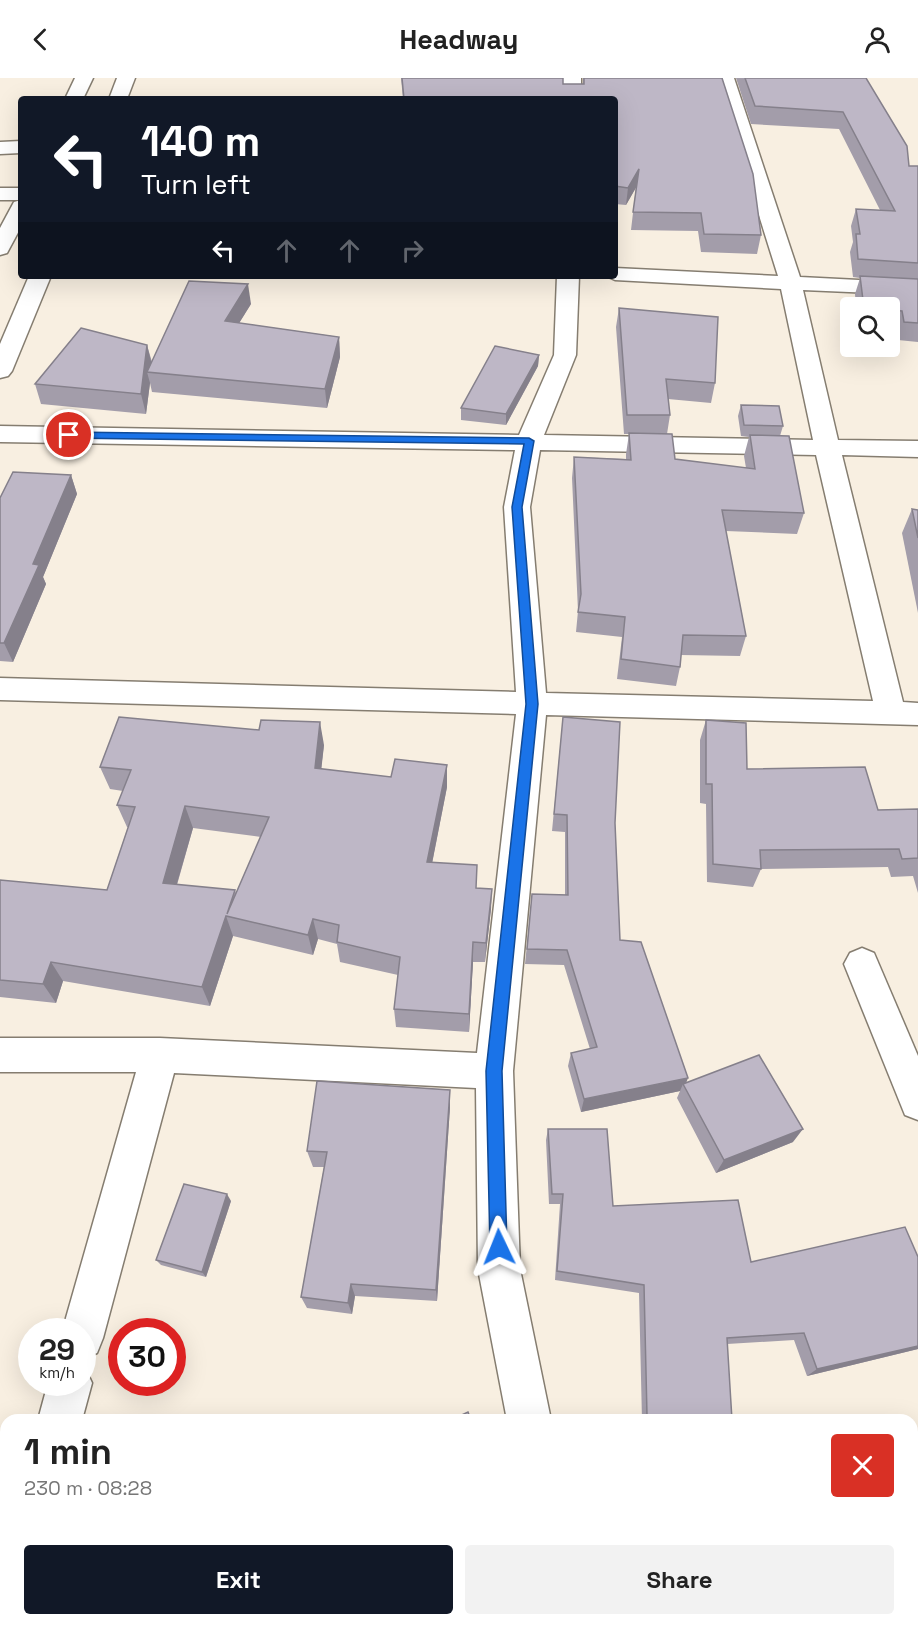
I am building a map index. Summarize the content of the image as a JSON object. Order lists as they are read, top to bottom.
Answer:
{
  "page": {
    "header": "Headway",
    "turn": ["140 m", "Turn left"],
    "speed": "29 km/h",
    "limit": "30",
    "heading": ["1 min", "230 m · 08:28"],
    "buttons": ["Exit", "Share"]
  }
}
